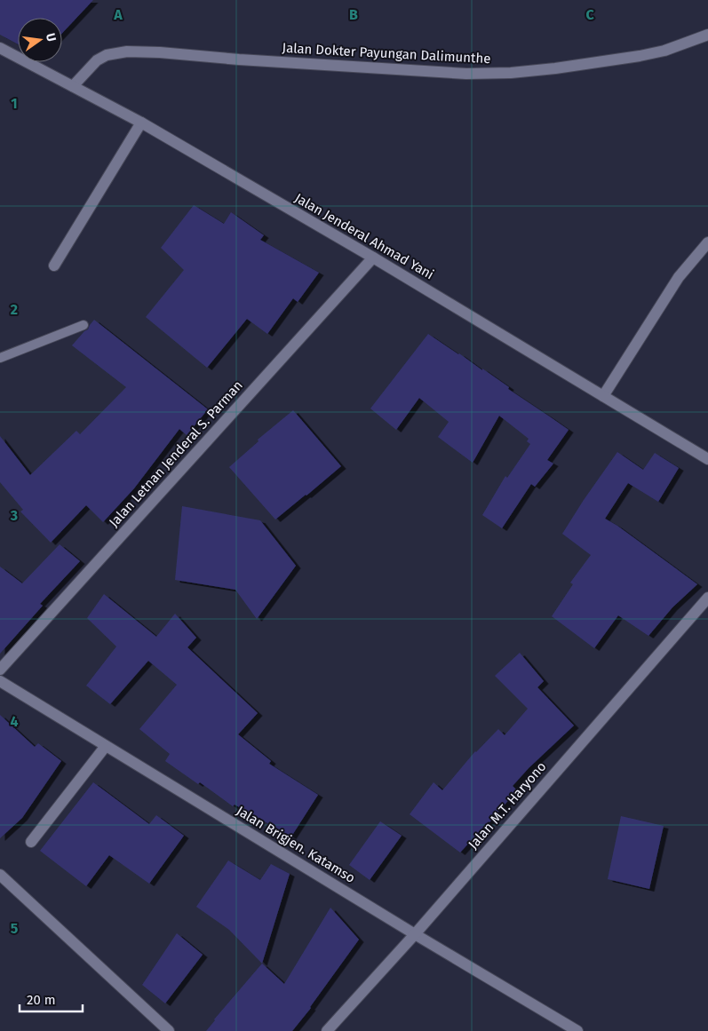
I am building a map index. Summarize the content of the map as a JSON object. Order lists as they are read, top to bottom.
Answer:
{
  "streets": {
    "street": [
      "Jalan Dokter Payungan Dalimunthe",
      "Jalan Jenderal Ahmad Yani",
      "Jalan Letnan Jenderal S. Parman",
      "Jalan M.T. Haryono",
      "Jalan Brigjen. Katamso"
    ]
  },
  "crossings": [
    ["Jalan Dokter Payungan Dalimunthe", "Jalan Jenderal Ahmad Yani"],
    ["Jalan Jenderal Ahmad Yani", "Jalan Letnan Jenderal S. Parman"],
    ["Jalan M.T. Haryono", "Jalan Brigjen. Katamso"]
  ],
  "scale_bar": "20 m",
  "north": "right",
  "grid": {
    "columns": ["A", "B", "C"],
    "rows": [
      "1",
      "2",
      "3",
      "4",
      "5"
    ]
  }
}
